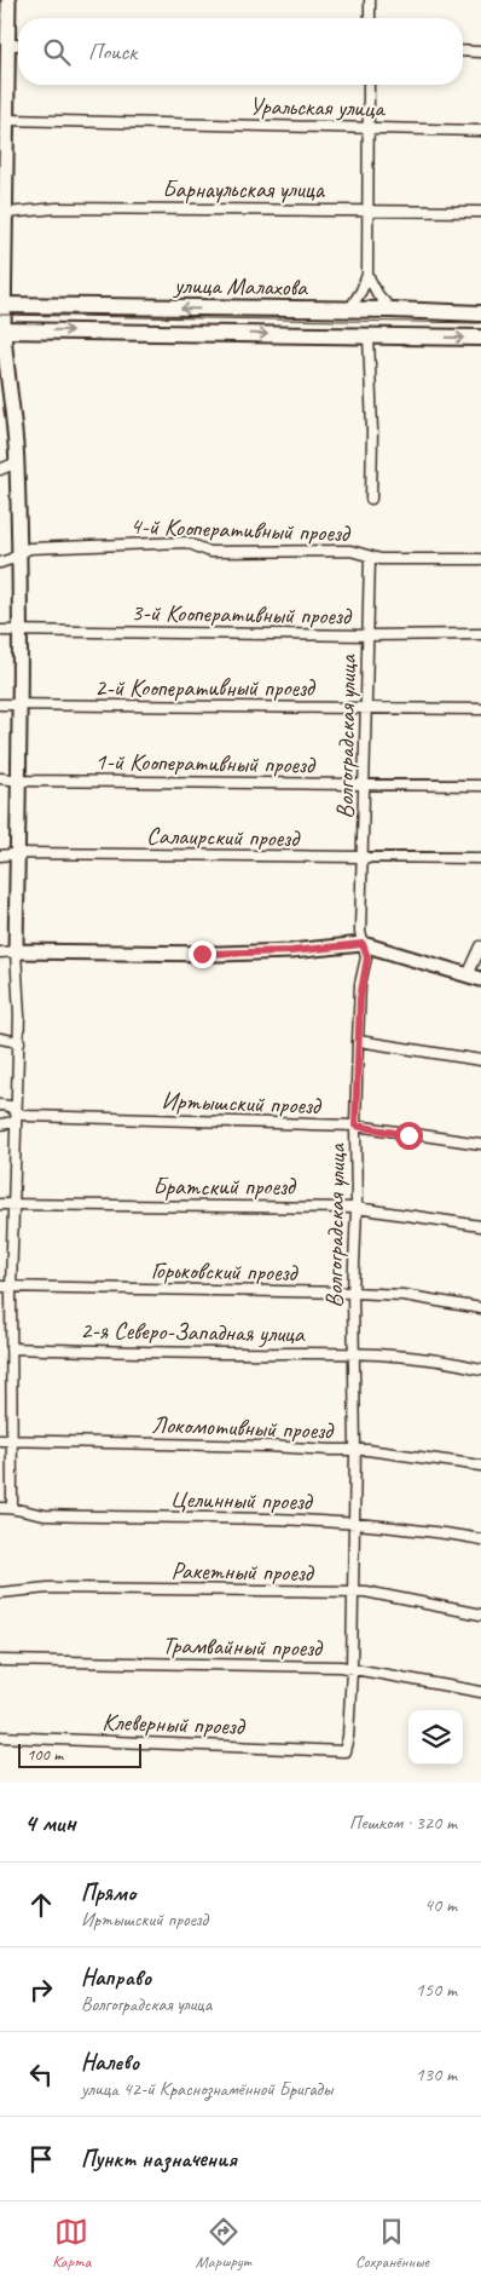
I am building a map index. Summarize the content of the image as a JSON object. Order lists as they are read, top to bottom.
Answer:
{
  "streets": {
    "main road": ["улица Малахова"],
    "street": [
      "Уральская улица",
      "Барнаульская улица",
      "4-й Кооперативный проезд",
      "3-й Кооперативный проезд",
      "2-й Кооперативный проезд",
      "Волгоградская улица",
      "1-й Кооперативный проезд",
      "Салаирский проезд",
      "Иртышский проезд",
      "Братский проезд",
      "Горьковский проезд",
      "2-я Северо-Западная улица",
      "Локомотивный проезд",
      "Целинный проезд",
      "Ракетный проезд",
      "Трамвайный проезд",
      "Клеверный проезд"
    ]
  },
  "crossings": [
    ["4-й Кооперативный проезд", "Волгоградская улица"],
    ["3-й Кооперативный проезд", "Волгоградская улица"],
    ["2-й Кооперативный проезд", "Волгоградская улица"],
    ["Волгоградская улица", "1-й Кооперативный проезд"],
    ["Волгоградская улица", "Салаирский проезд"],
    ["Волгоградская улица", "Иртышский проезд"],
    ["Волгоградская улица", "Братский проезд"],
    ["Волгоградская улица", "Горьковский проезд"],
    ["Волгоградская улица", "2-я Северо-Западная улица"],
    ["Волгоградская улица", "Локомотивный проезд"],
    ["Волгоградская улица", "Целинный проезд"],
    ["Волгоградская улица", "Ракетный проезд"],
    ["Волгоградская улица", "Трамвайный проезд"],
    ["Волгоградская улица", "Клеверный проезд"]
  ],
  "scale_bar": "100 m",
  "page": {
    "search": "Поиск",
    "scale": "100 m",
    "heading": ["4 мин", "Пешком · 320 m"],
    "list": [
      ["Прямо", "Иртышский проезд", "40 m"],
      ["Направо", "Волгоградская улица", "150 m"],
      ["Налево", "улица 42-й Краснознамённой Бригады", "130 m"],
      "Пункт назначения"
    ],
    "nav": ["Карта", "Маршрут", "Сохранённые"]
  }
}
